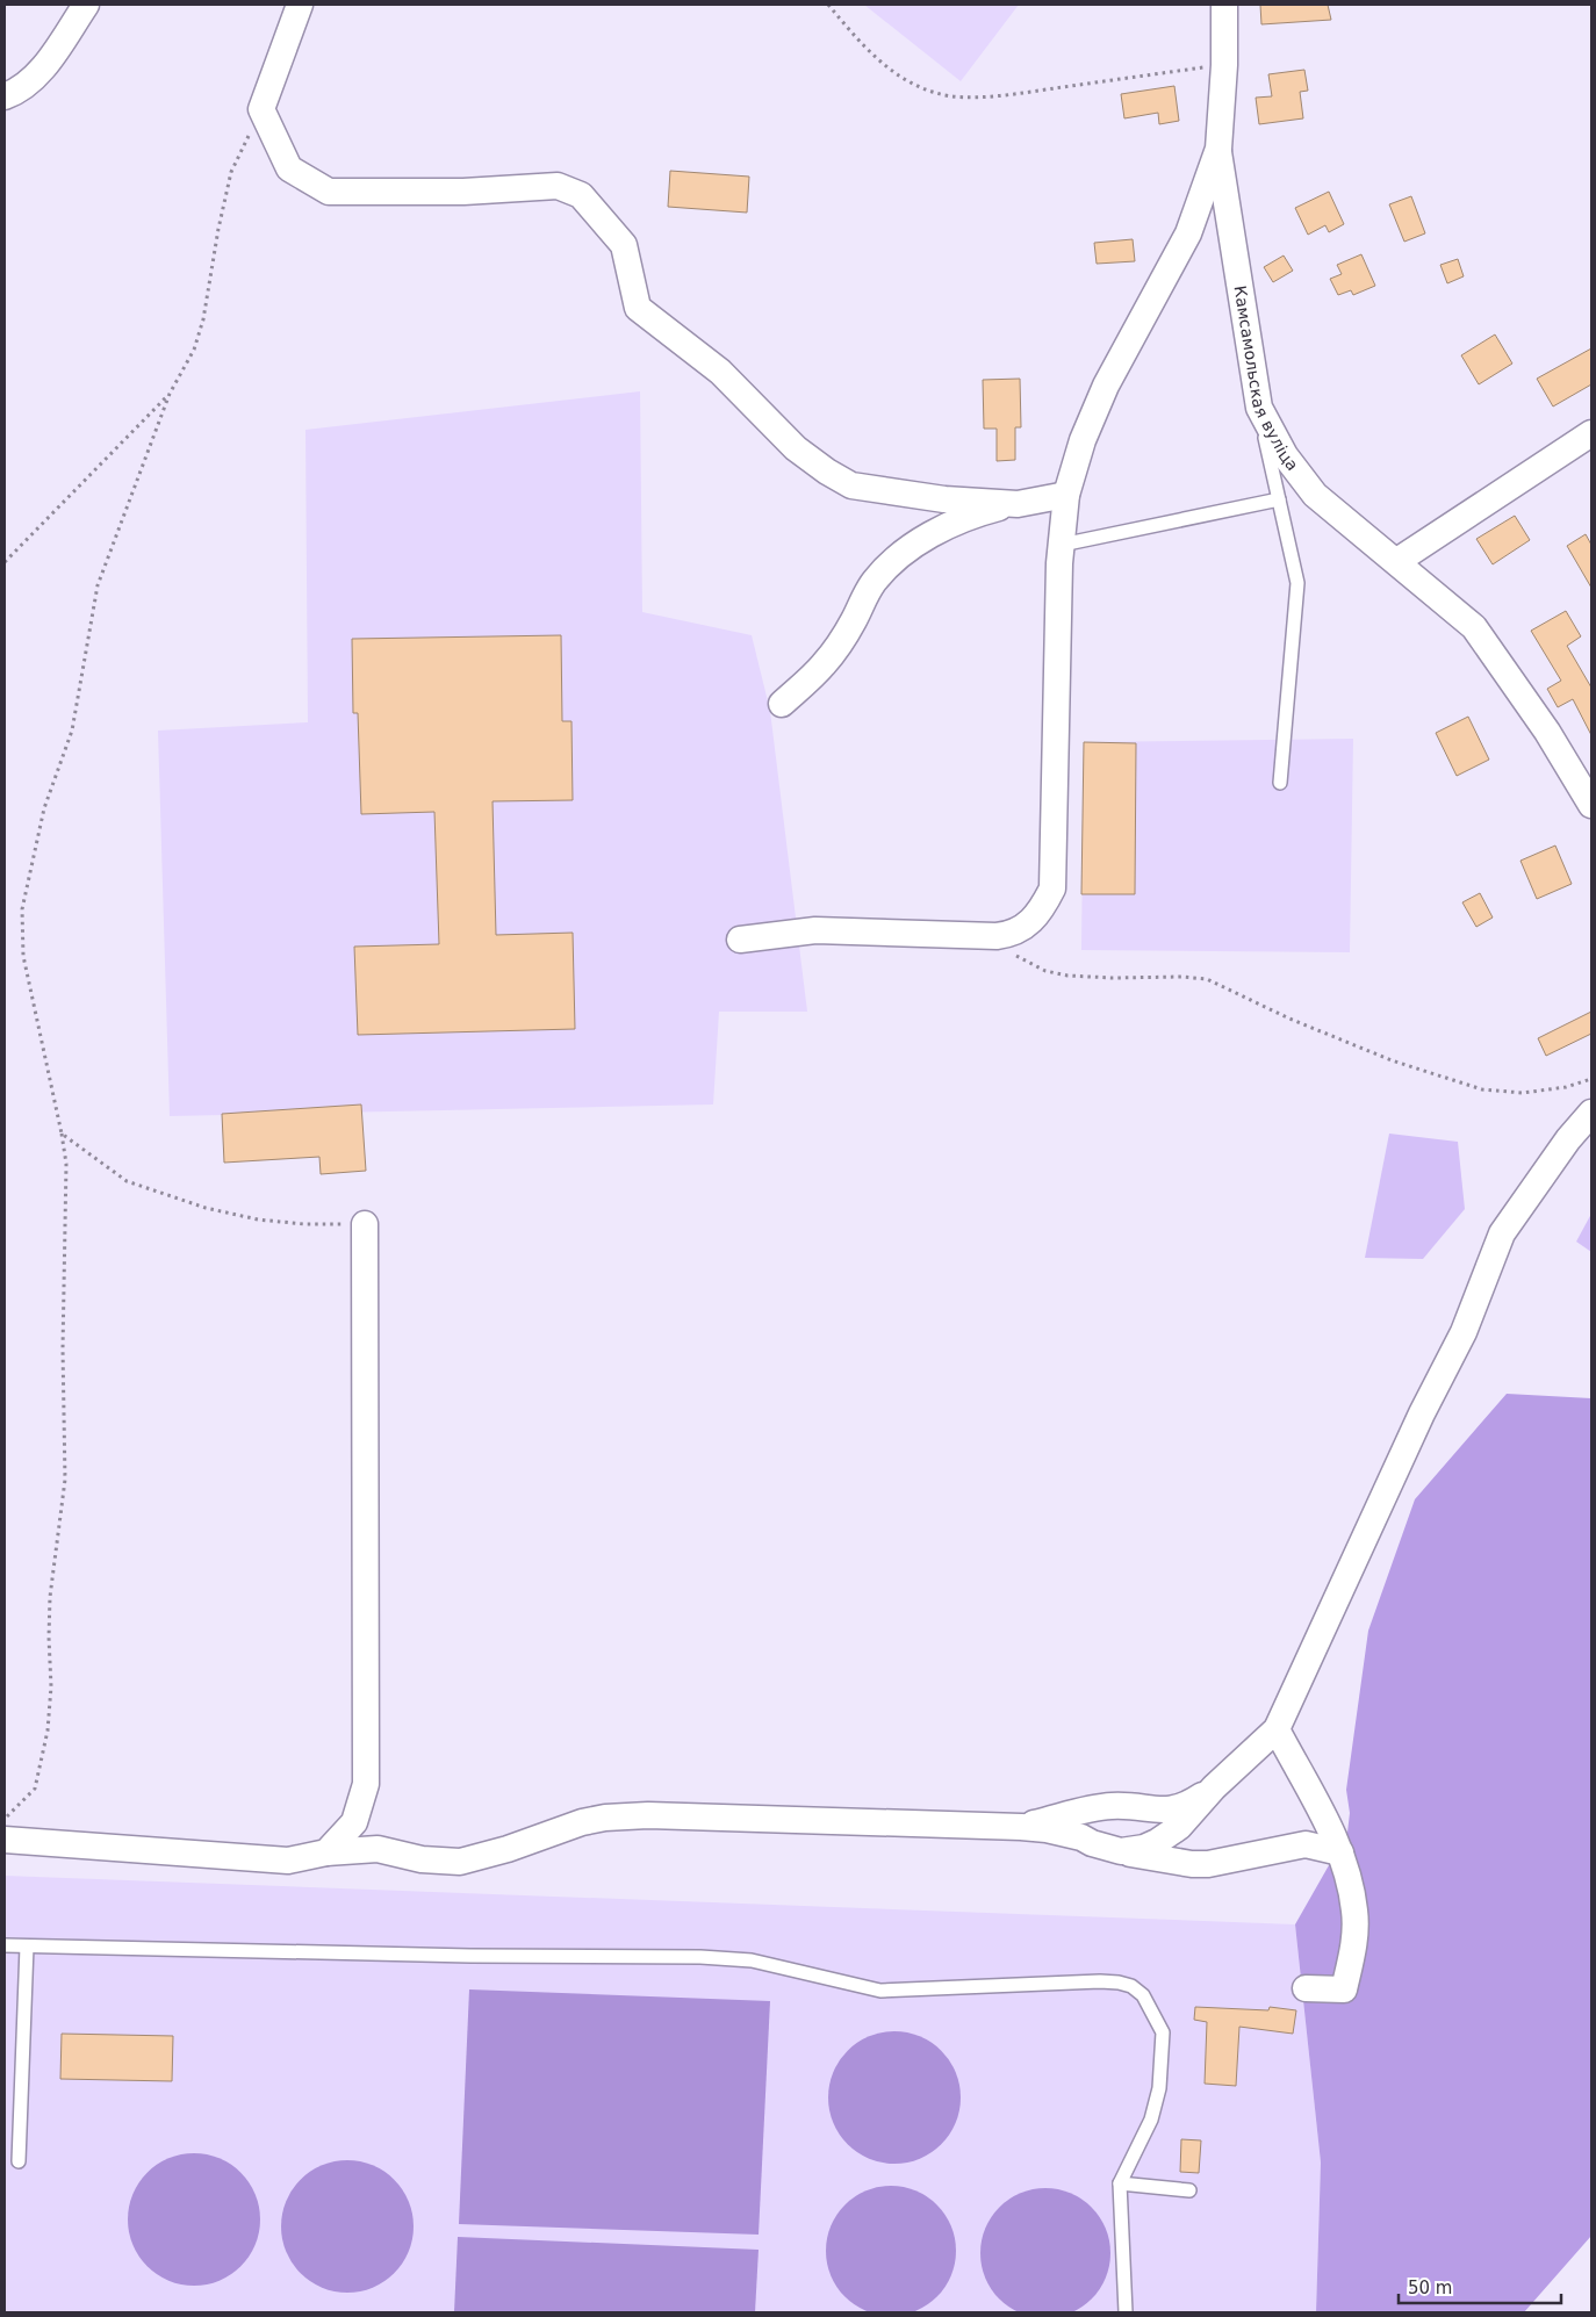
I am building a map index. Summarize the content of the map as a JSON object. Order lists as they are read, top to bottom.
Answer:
{
  "streets": {
    "street": ["Камсамольская вуліца"]
  },
  "scale_bar": "50 m"
}
